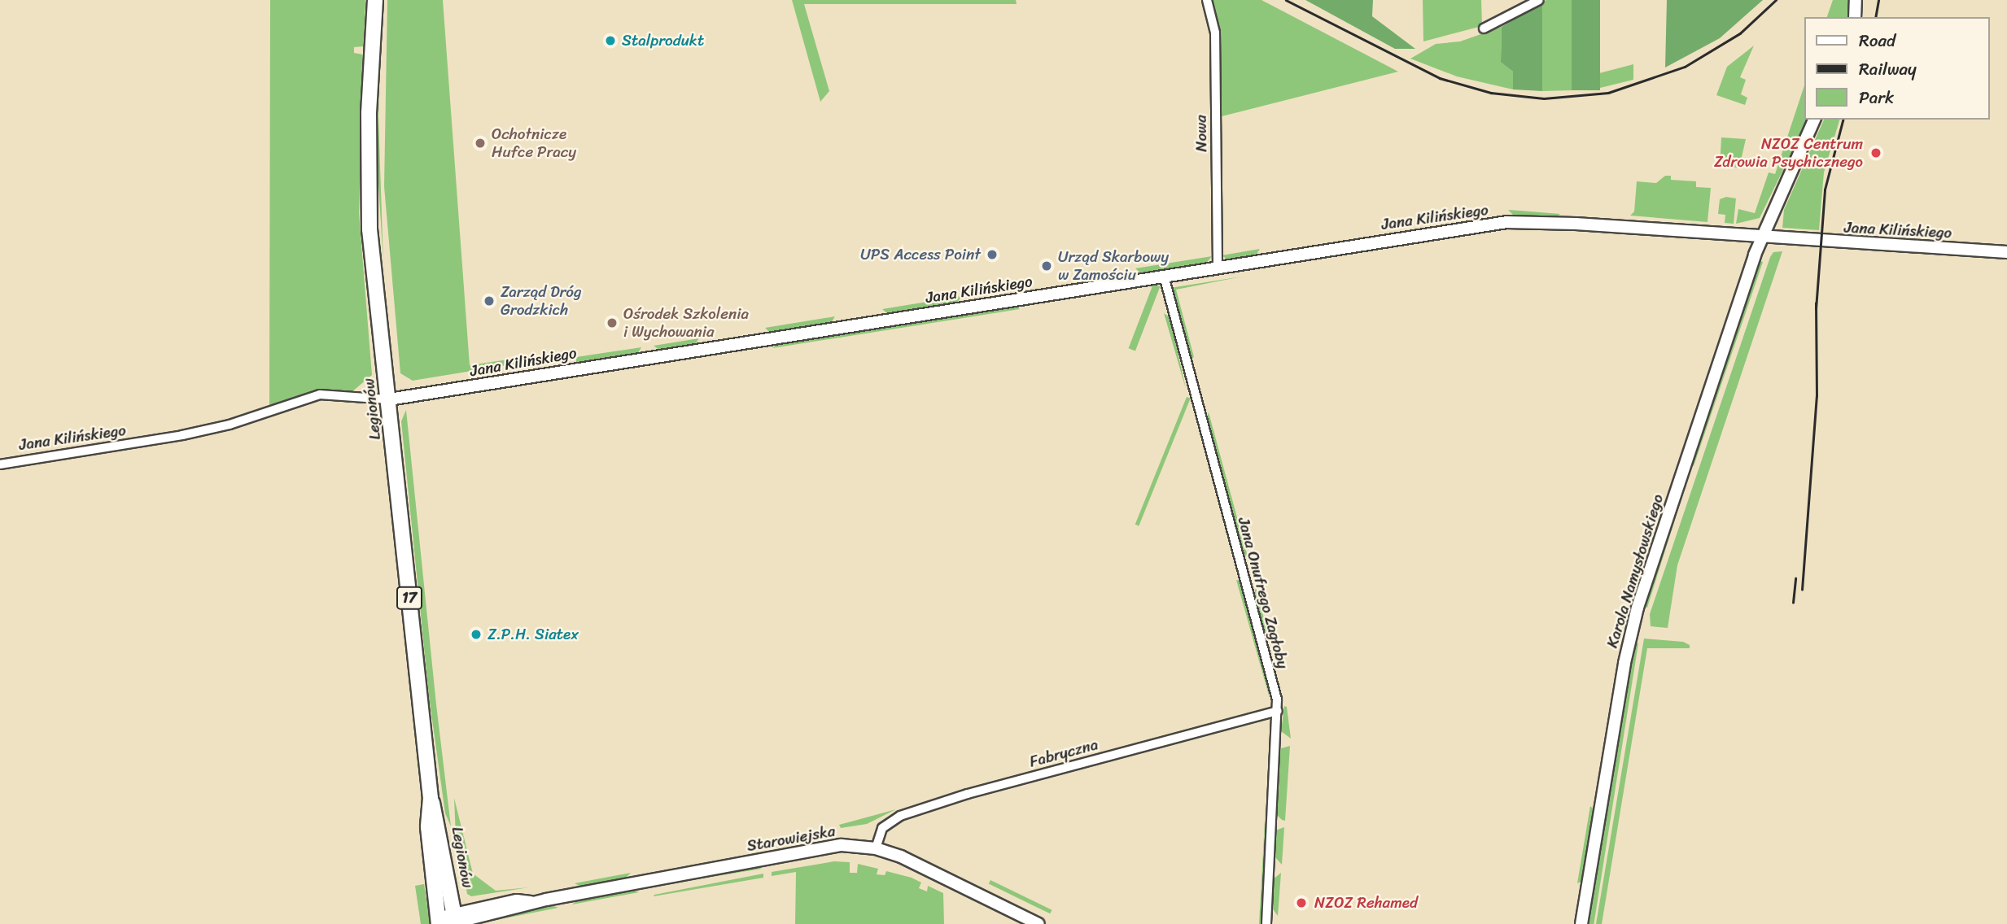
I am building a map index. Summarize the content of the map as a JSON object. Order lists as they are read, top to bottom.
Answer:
{
  "streets": {
    "highway": ["Legionów", "17"],
    "street": [
      "Nowa",
      "Jana Kilińskiego",
      "Karola Namysłowskiego",
      "Jana Onufrego Zagłoby",
      "Fabryczna",
      "Starowiejska"
    ]
  },
  "crossings": [
    ["Nowa", "Jana Kilińskiego"],
    ["Jana Kilińskiego", "Legionów"],
    ["Jana Kilińskiego", "Karola Namysłowskiego"],
    ["Jana Kilińskiego", "Jana Onufrego Zagłoby"],
    ["Legionów", "Starowiejska"],
    ["Jana Onufrego Zagłoby", "Fabryczna"],
    ["Fabryczna", "Starowiejska"]
  ],
  "places": [
    "Stalprodukt",
    "Ochotnicze Hufce Pracy",
    "NZOZ Centrum Zdrowia Psychicznego",
    "UPS Access Point",
    "Urząd Skarbowy w Zamościu",
    "Zarząd Dróg Grodzkich",
    "Ośrodek Szkolenia i Wychowania",
    "Z.P.H. Siatex",
    "NZOZ Rehamed"
  ],
  "legend": ["Road", "Railway", "Park"]
}
